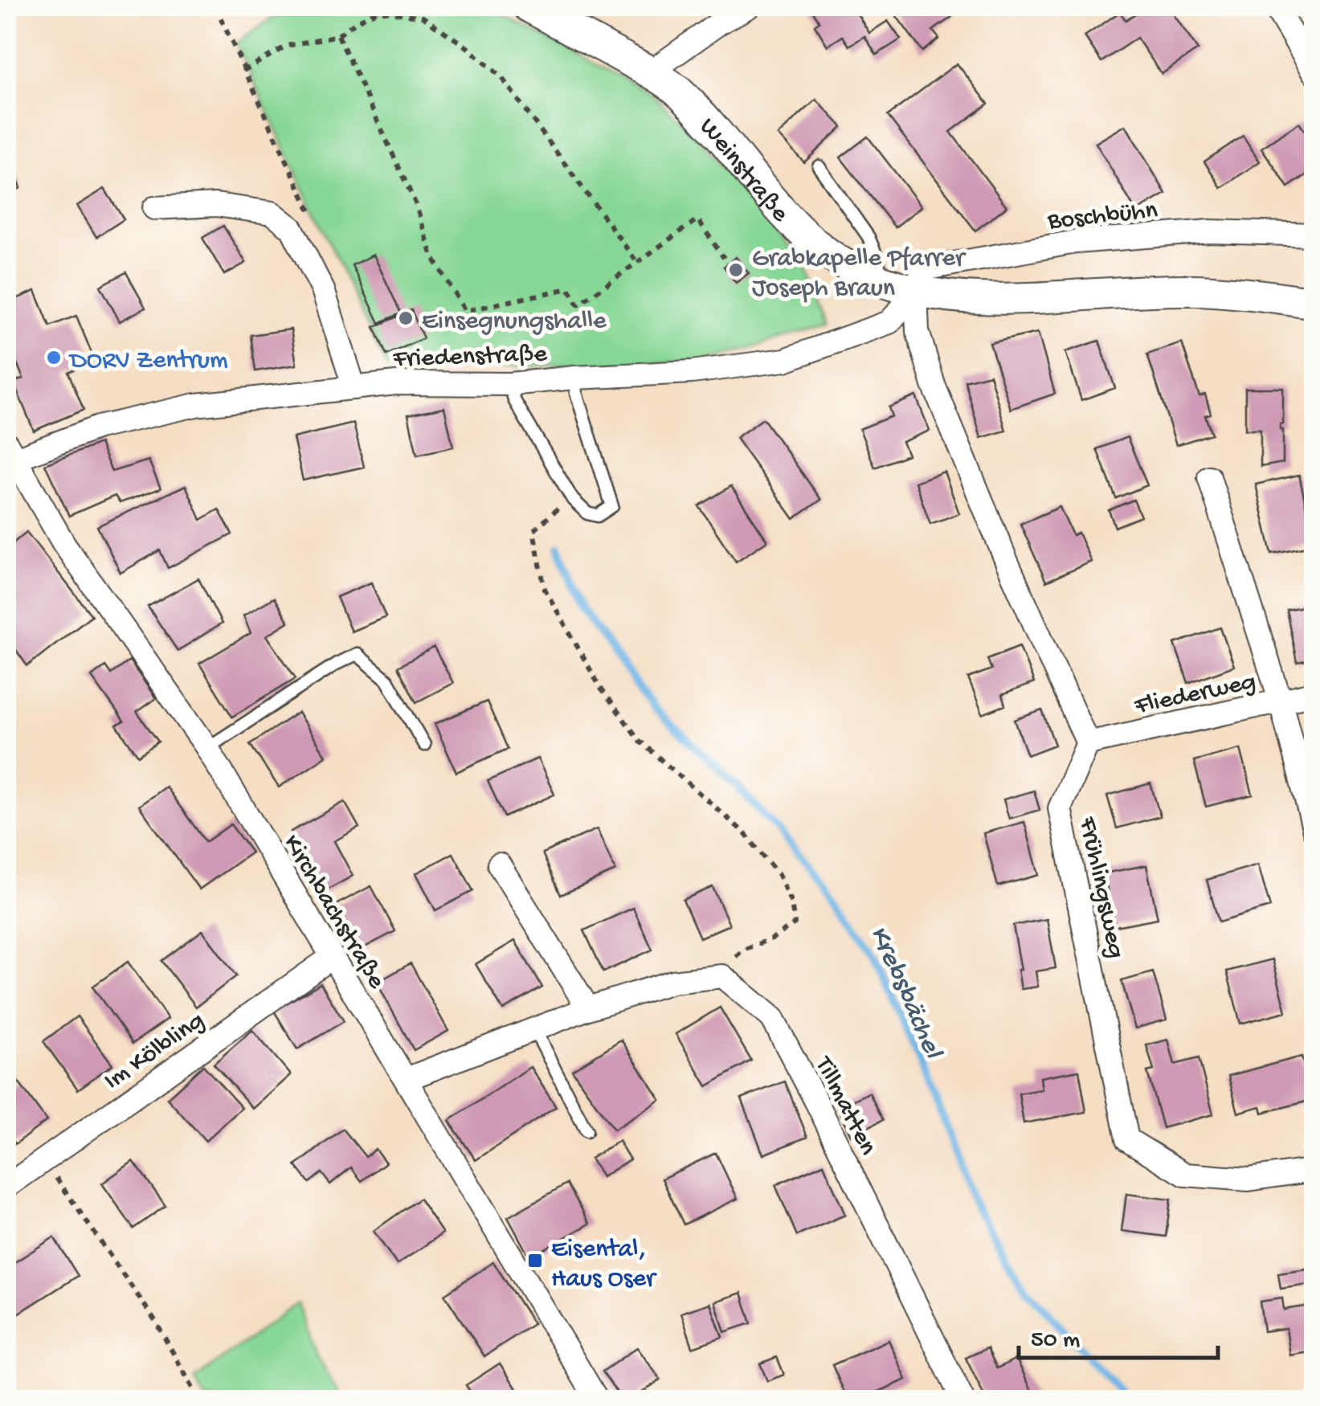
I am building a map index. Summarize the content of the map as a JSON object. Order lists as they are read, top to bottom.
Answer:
{
  "streets": {
    "main road": ["Weinstraße"],
    "street": [
      "Boschbühn",
      "Friedenstraße",
      "Fliederweg",
      "Frühlingsweg",
      "Kirchbachstraße",
      "Im Kölbling",
      "Tillmatten"
    ]
  },
  "crossings": [
    ["Weinstraße", "Boschbühn"],
    ["Weinstraße", "Friedenstraße"],
    ["Boschbühn", "Friedenstraße"],
    ["Friedenstraße", "Kirchbachstraße"],
    ["Fliederweg", "Frühlingsweg"],
    ["Kirchbachstraße", "Im Kölbling"]
  ],
  "water": ["Krebsbächel"],
  "places": {
    "other": ["Grabkapelle Pfarrer Joseph Braun", "Einsegnungshalle", "DORV Zentrum"],
    "transit": ["Eisental, Haus Oser"]
  },
  "scale_bar": "50 m"
}
